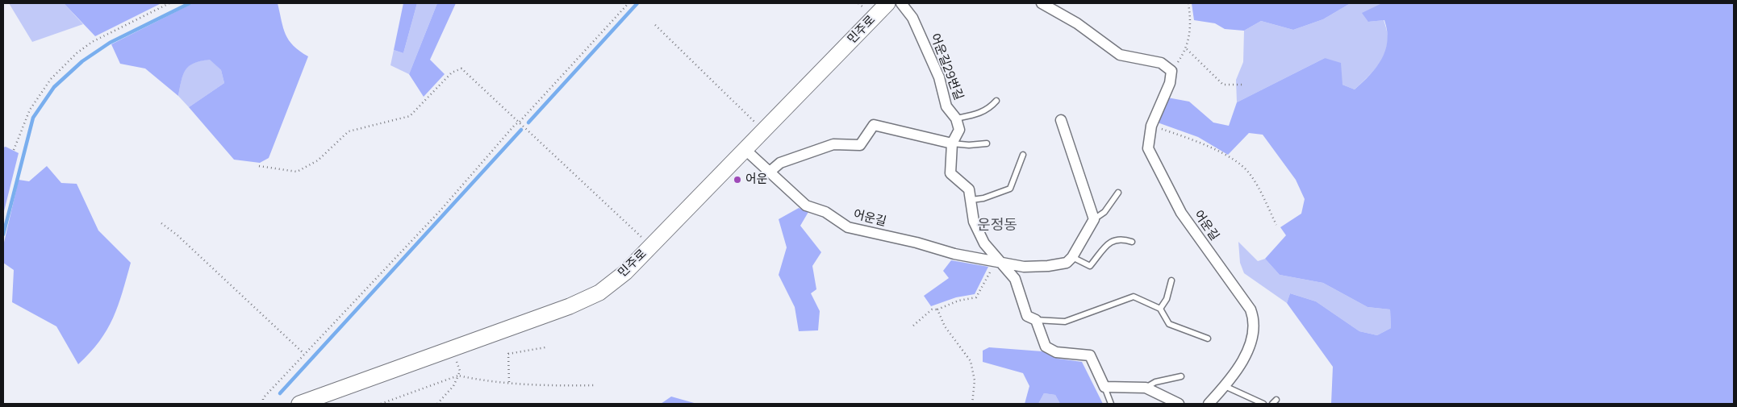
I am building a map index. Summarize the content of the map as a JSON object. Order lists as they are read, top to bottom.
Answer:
{
  "streets": {
    "main road": ["민주로"],
    "street": ["어운길29번길", "어운길"]
  },
  "crossings": [
    ["민주로", "어운길"],
    ["어운길29번길", "어운길"]
  ],
  "districts": ["운정동"],
  "places": ["어운"]
}
